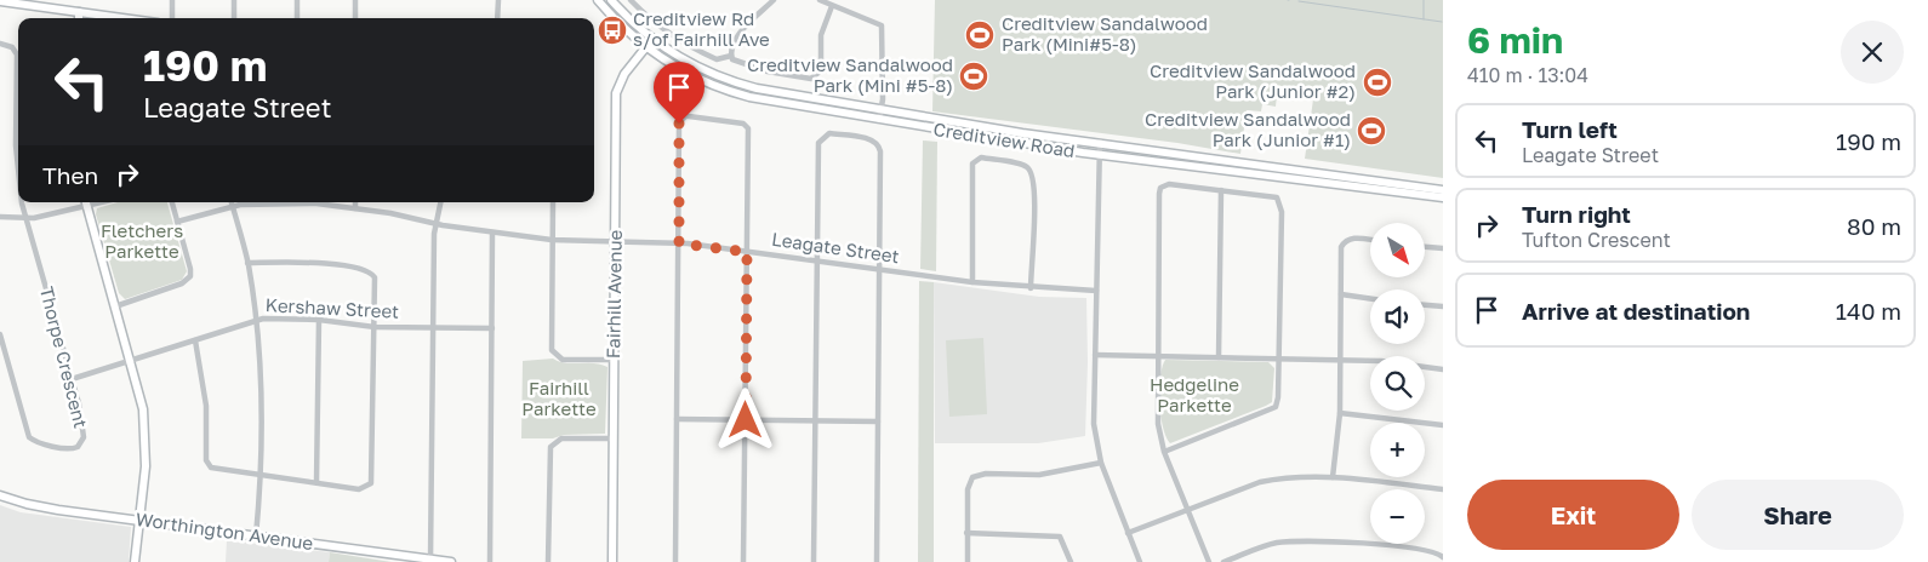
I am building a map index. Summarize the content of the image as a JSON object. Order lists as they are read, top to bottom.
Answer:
{
  "streets": {
    "main road": ["Creditview Road", "Fairhill Avenue", "Worthington Avenue"],
    "street": ["Leagate Street", "Kershaw Street", "Thorpe Crescent"]
  },
  "crossings": [
    ["Creditview Road", "Fairhill Avenue"],
    ["Leagate Street", "Fairhill Avenue"],
    ["Kershaw Street", "Thorpe Crescent"]
  ],
  "parks": ["Fletchers Parkette", "Hedgeline Parkette", "Fairhill Parkette"],
  "places": {
    "bus stop": ["Creditview Rd s/of Fairhill Ave"],
    "sports": [
      "Creditview Sandalwood Park (Mini#5-8)",
      "Creditview Sandalwood Park (Mini #5-8)",
      "Creditview Sandalwood Park (Junior #2)",
      "Creditview Sandalwood Park (Junior #1)"
    ]
  },
  "north": "bottom right",
  "page": {
    "heading": ["6 min", "410 m · 13:04"],
    "turn": ["190 m", "Leagate Street"],
    "list": [
      {
        "name": "Turn left",
        "note": "Leagate Street",
        "value": "190 m"
      },
      {
        "name": "Turn right",
        "note": "Tufton Crescent",
        "value": "80 m"
      },
      {
        "name": "Arrive at destination",
        "value": "140 m"
      }
    ],
    "then": "Then",
    "map_buttons": ["+", "−"],
    "buttons": ["Exit", "Share"]
  }
}
